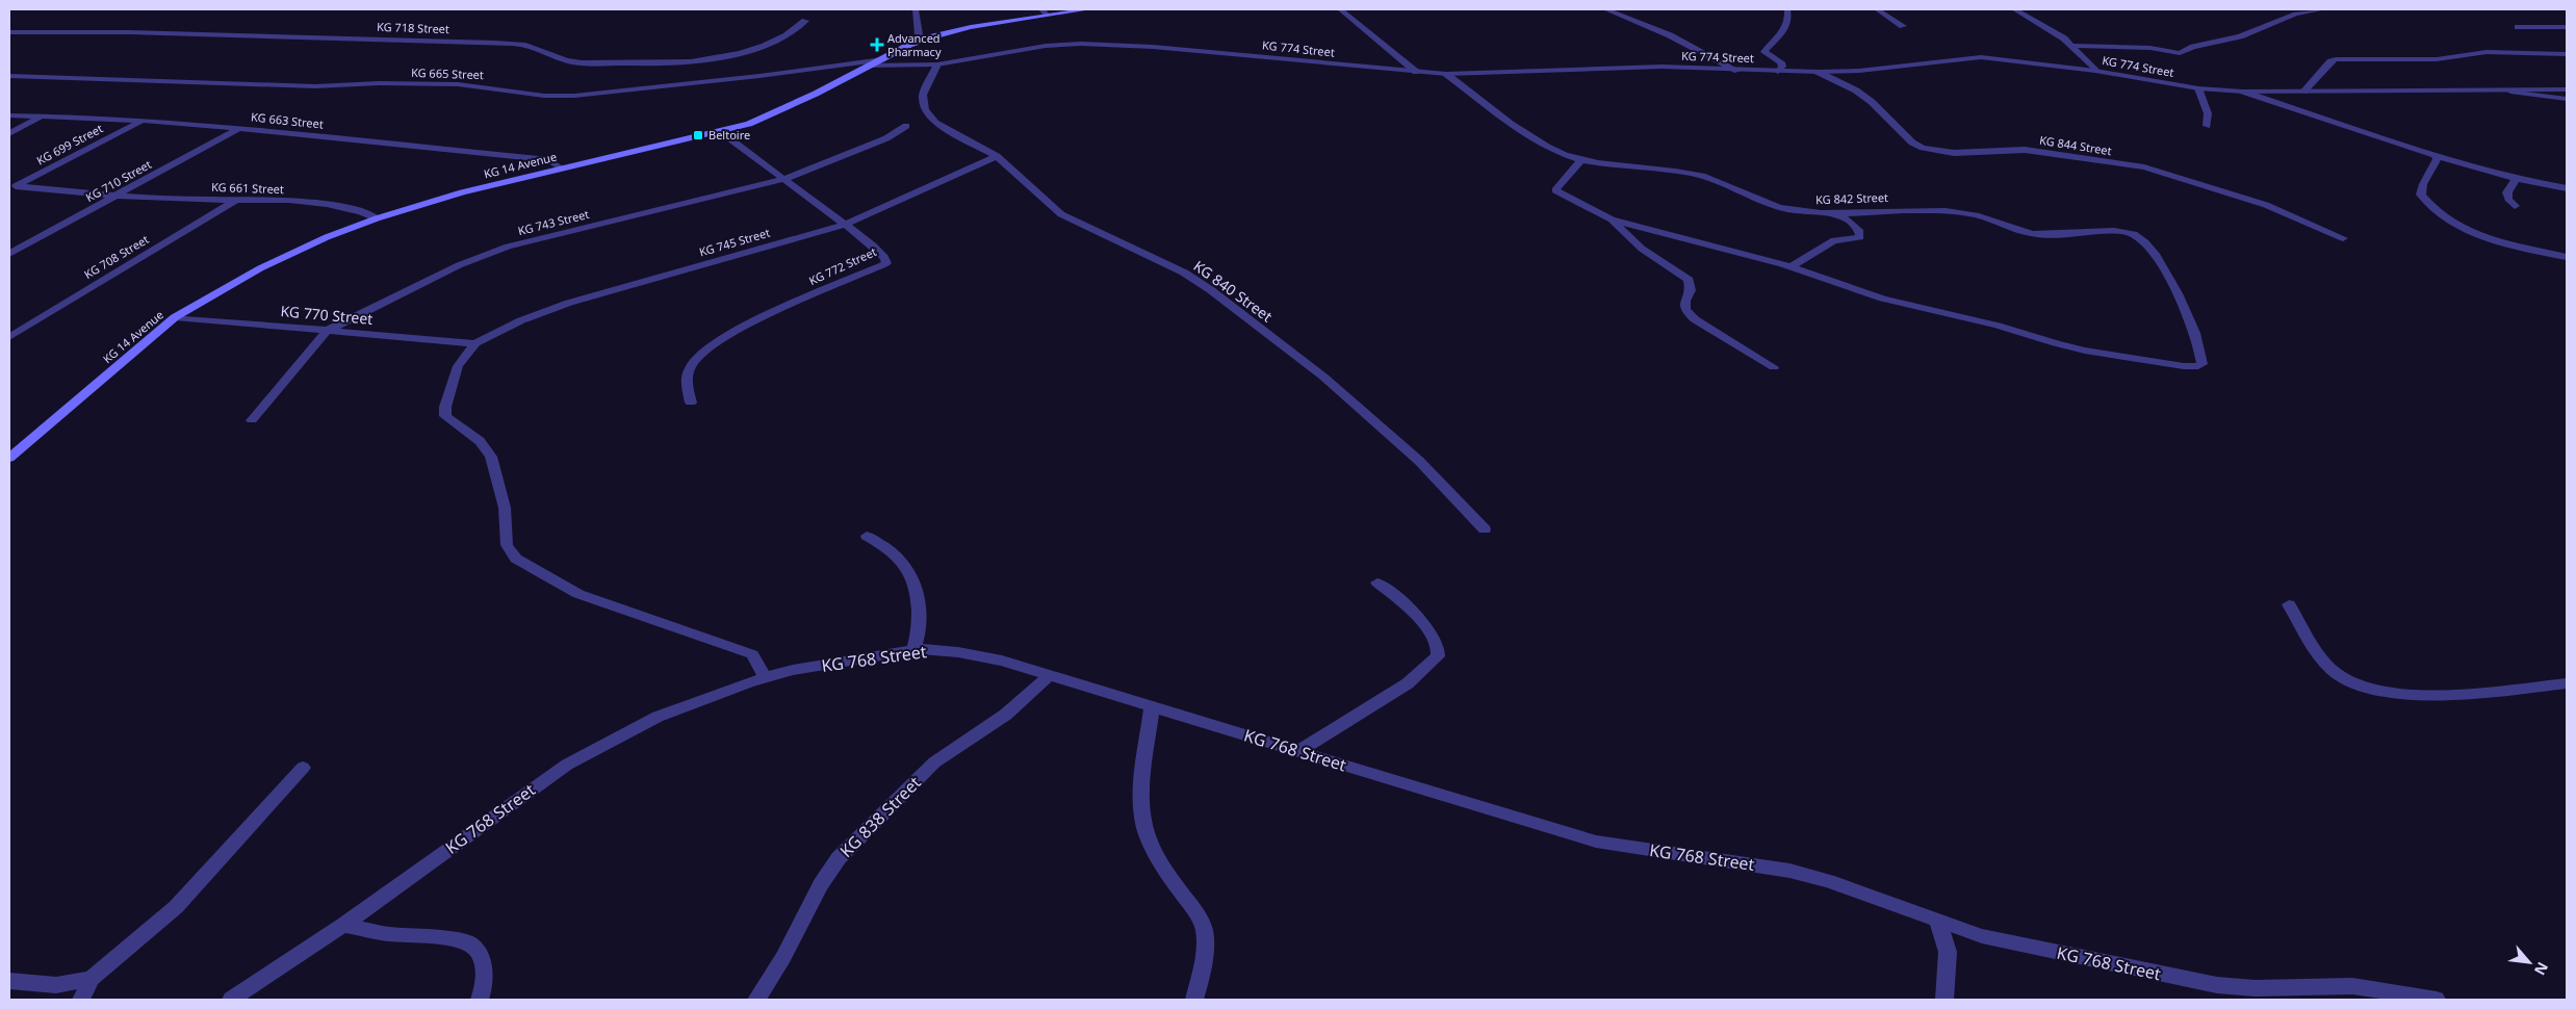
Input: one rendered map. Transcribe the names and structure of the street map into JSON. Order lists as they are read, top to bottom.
{
  "streets": {
    "main road": ["KG 14 Avenue"],
    "street": [
      "KG 718 Street",
      "KG 774 Street",
      "KG 665 Street",
      "KG 663 Street",
      "KG 699 Street",
      "KG 844 Street",
      "KG 710 Street",
      "KG 661 Street",
      "KG 842 Street",
      "KG 743 Street",
      "KG 745 Street",
      "KG 708 Street",
      "KG 772 Street",
      "KG 840 Street",
      "KG 770 Street",
      "KG 768 Street",
      "KG 838 Street"
    ]
  },
  "crossings": [
    ["KG 774 Street", "KG 844 Street"],
    ["KG 774 Street", "KG 14 Avenue"],
    ["KG 774 Street", "KG 842 Street"],
    ["KG 774 Street", "KG 840 Street"],
    ["KG 665 Street", "KG 14 Avenue"],
    ["KG 663 Street", "KG 699 Street"],
    ["KG 663 Street", "KG 14 Avenue"],
    ["KG 663 Street", "KG 710 Street"],
    ["KG 699 Street", "KG 661 Street"],
    ["KG 14 Avenue", "KG 661 Street"],
    ["KG 14 Avenue", "KG 772 Street"],
    ["KG 14 Avenue", "KG 770 Street"],
    ["KG 710 Street", "KG 661 Street"],
    ["KG 661 Street", "KG 708 Street"],
    ["KG 743 Street", "KG 772 Street"],
    ["KG 743 Street", "KG 770 Street"],
    ["KG 745 Street", "KG 772 Street"],
    ["KG 745 Street", "KG 840 Street"],
    ["KG 745 Street", "KG 770 Street"],
    ["KG 768 Street", "KG 838 Street"]
  ],
  "places": {
    "health": ["Advanced Pharmacy"],
    "transit": ["Beltoire"]
  },
  "north": "bottom right"
}
